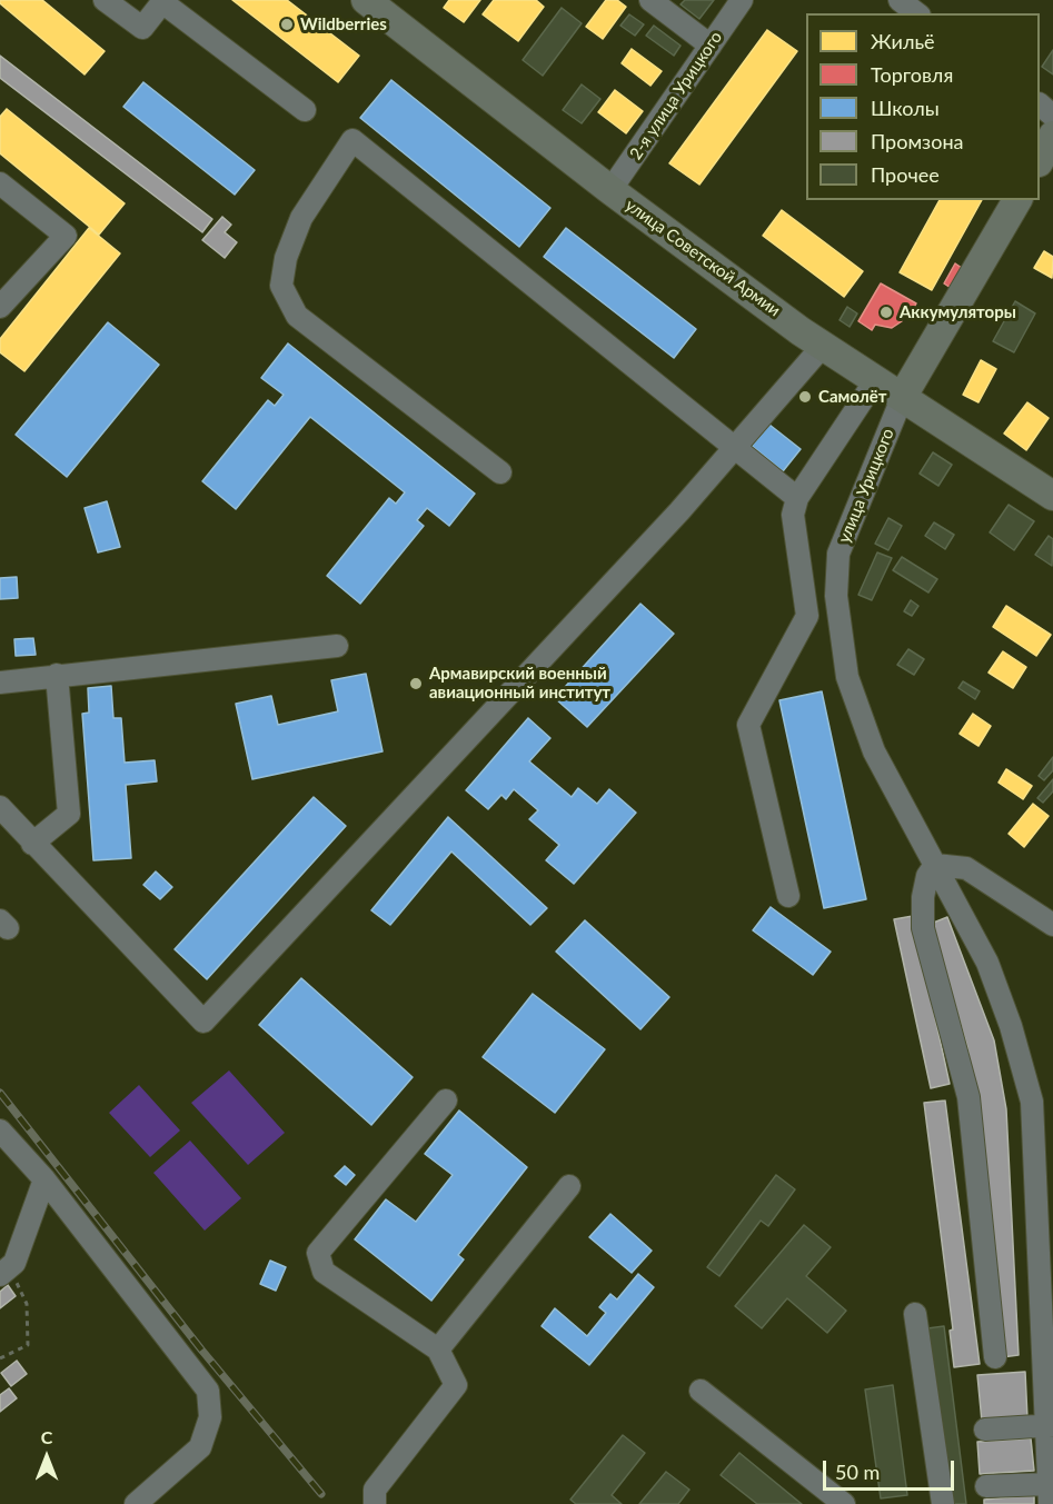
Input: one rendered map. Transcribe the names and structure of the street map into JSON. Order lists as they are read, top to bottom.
{
  "streets": {
    "main road": ["улица Советской Армии", "улица Урицкого"],
    "street": ["2-я улица Урицкого"]
  },
  "crossings": [
    ["2-я улица Урицкого", "улица Советской Армии"],
    ["улица Советской Армии", "улица Урицкого"]
  ],
  "places": [
    "Wildberries",
    "Аккумуляторы",
    "Самолёт",
    "Армавирский военный авиационный институт"
  ],
  "legend": [
    "Жильё",
    "Торговля",
    "Школы",
    "Промзона",
    "Прочее"
  ],
  "scale_bar": "50 m",
  "north": "top"
}
